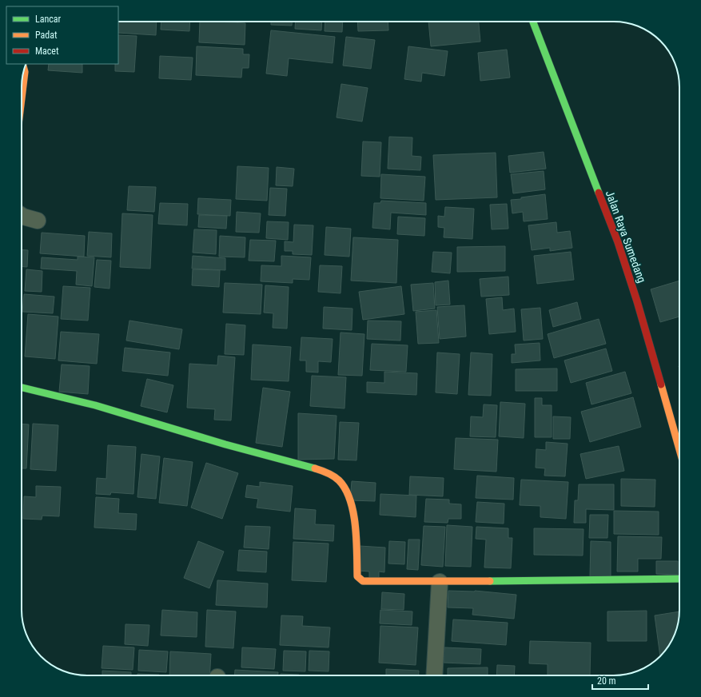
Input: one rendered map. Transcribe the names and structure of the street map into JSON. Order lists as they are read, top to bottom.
{
  "streets": {
    "main road": ["Jalan Raya Sumedang"]
  },
  "legend": ["Lancar", "Padat", "Macet"],
  "scale_bar": "20 m"
}
